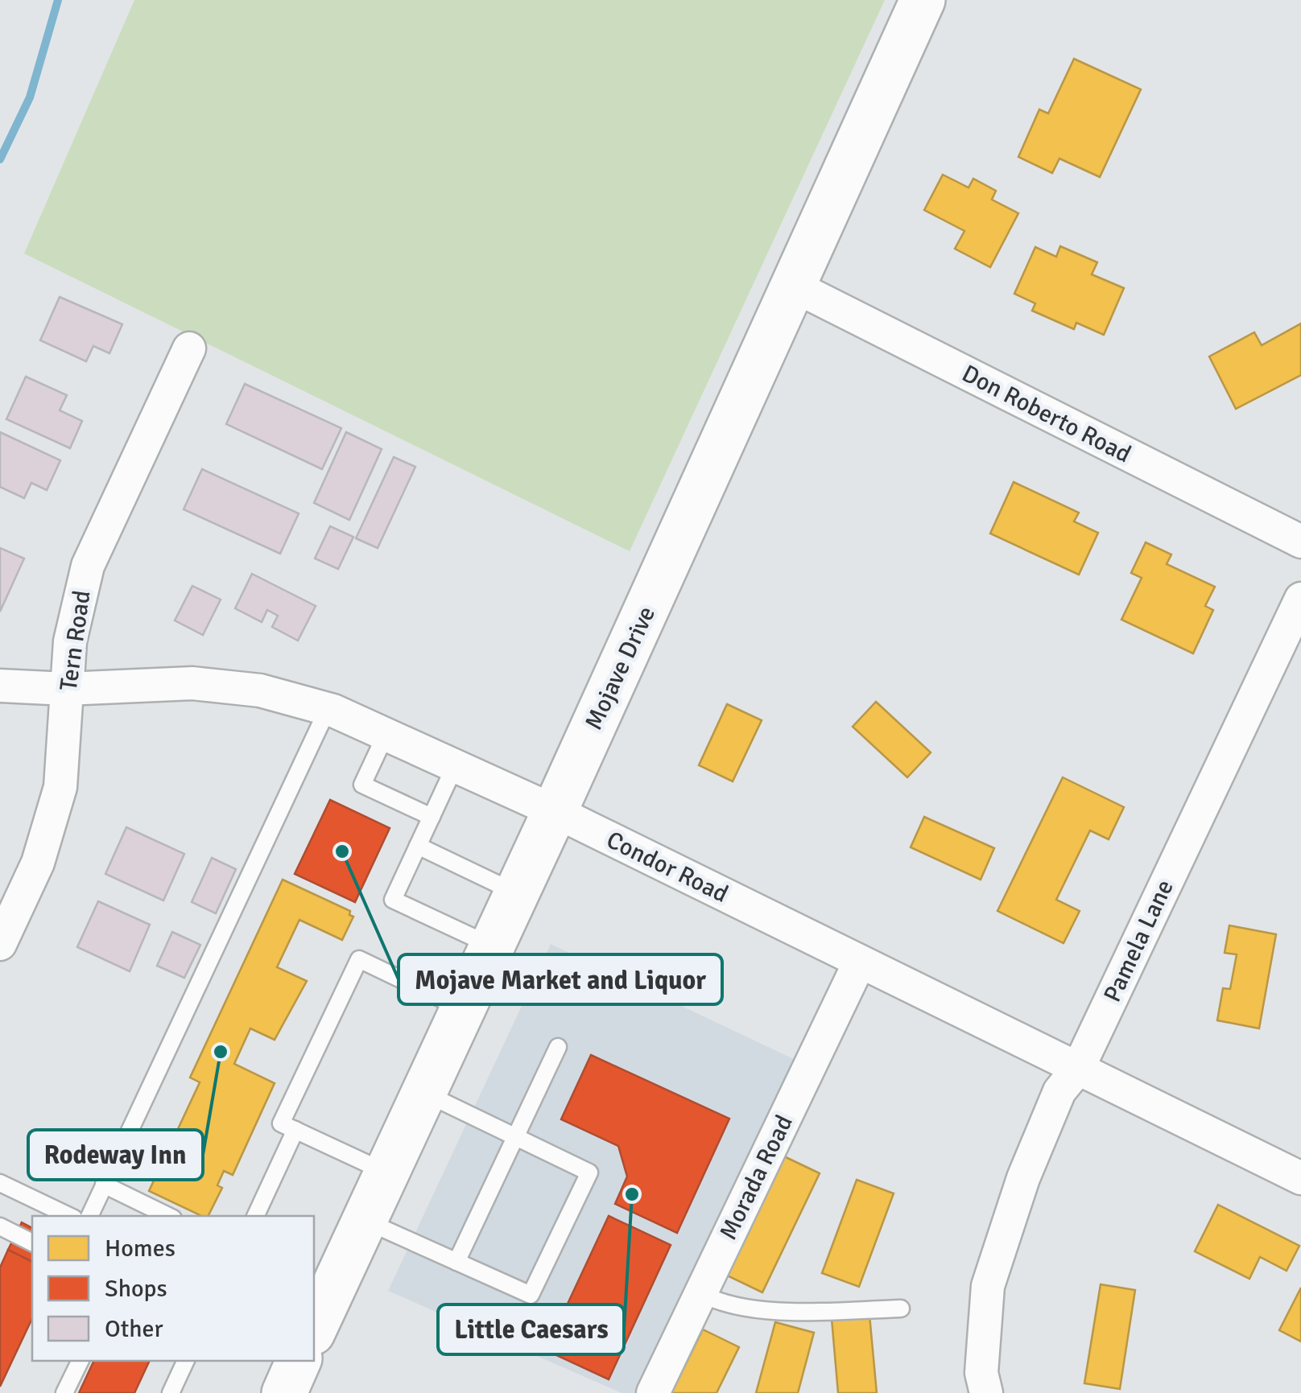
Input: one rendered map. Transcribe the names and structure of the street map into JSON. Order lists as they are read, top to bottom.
{
  "streets": {
    "main road": ["Mojave Drive"],
    "street": [
      "Don Roberto Road",
      "Tern Road",
      "Condor Road",
      "Pamela Lane",
      "Morada Road"
    ]
  },
  "crossings": [
    ["Don Roberto Road", "Mojave Drive"],
    ["Tern Road", "Condor Road"],
    ["Mojave Drive", "Condor Road"],
    ["Condor Road", "Pamela Lane"],
    ["Condor Road", "Morada Road"]
  ],
  "places": ["Mojave Market and Liquor", "Rodeway Inn", "Little Caesars"],
  "legend": ["Homes", "Shops", "Other"]
}
